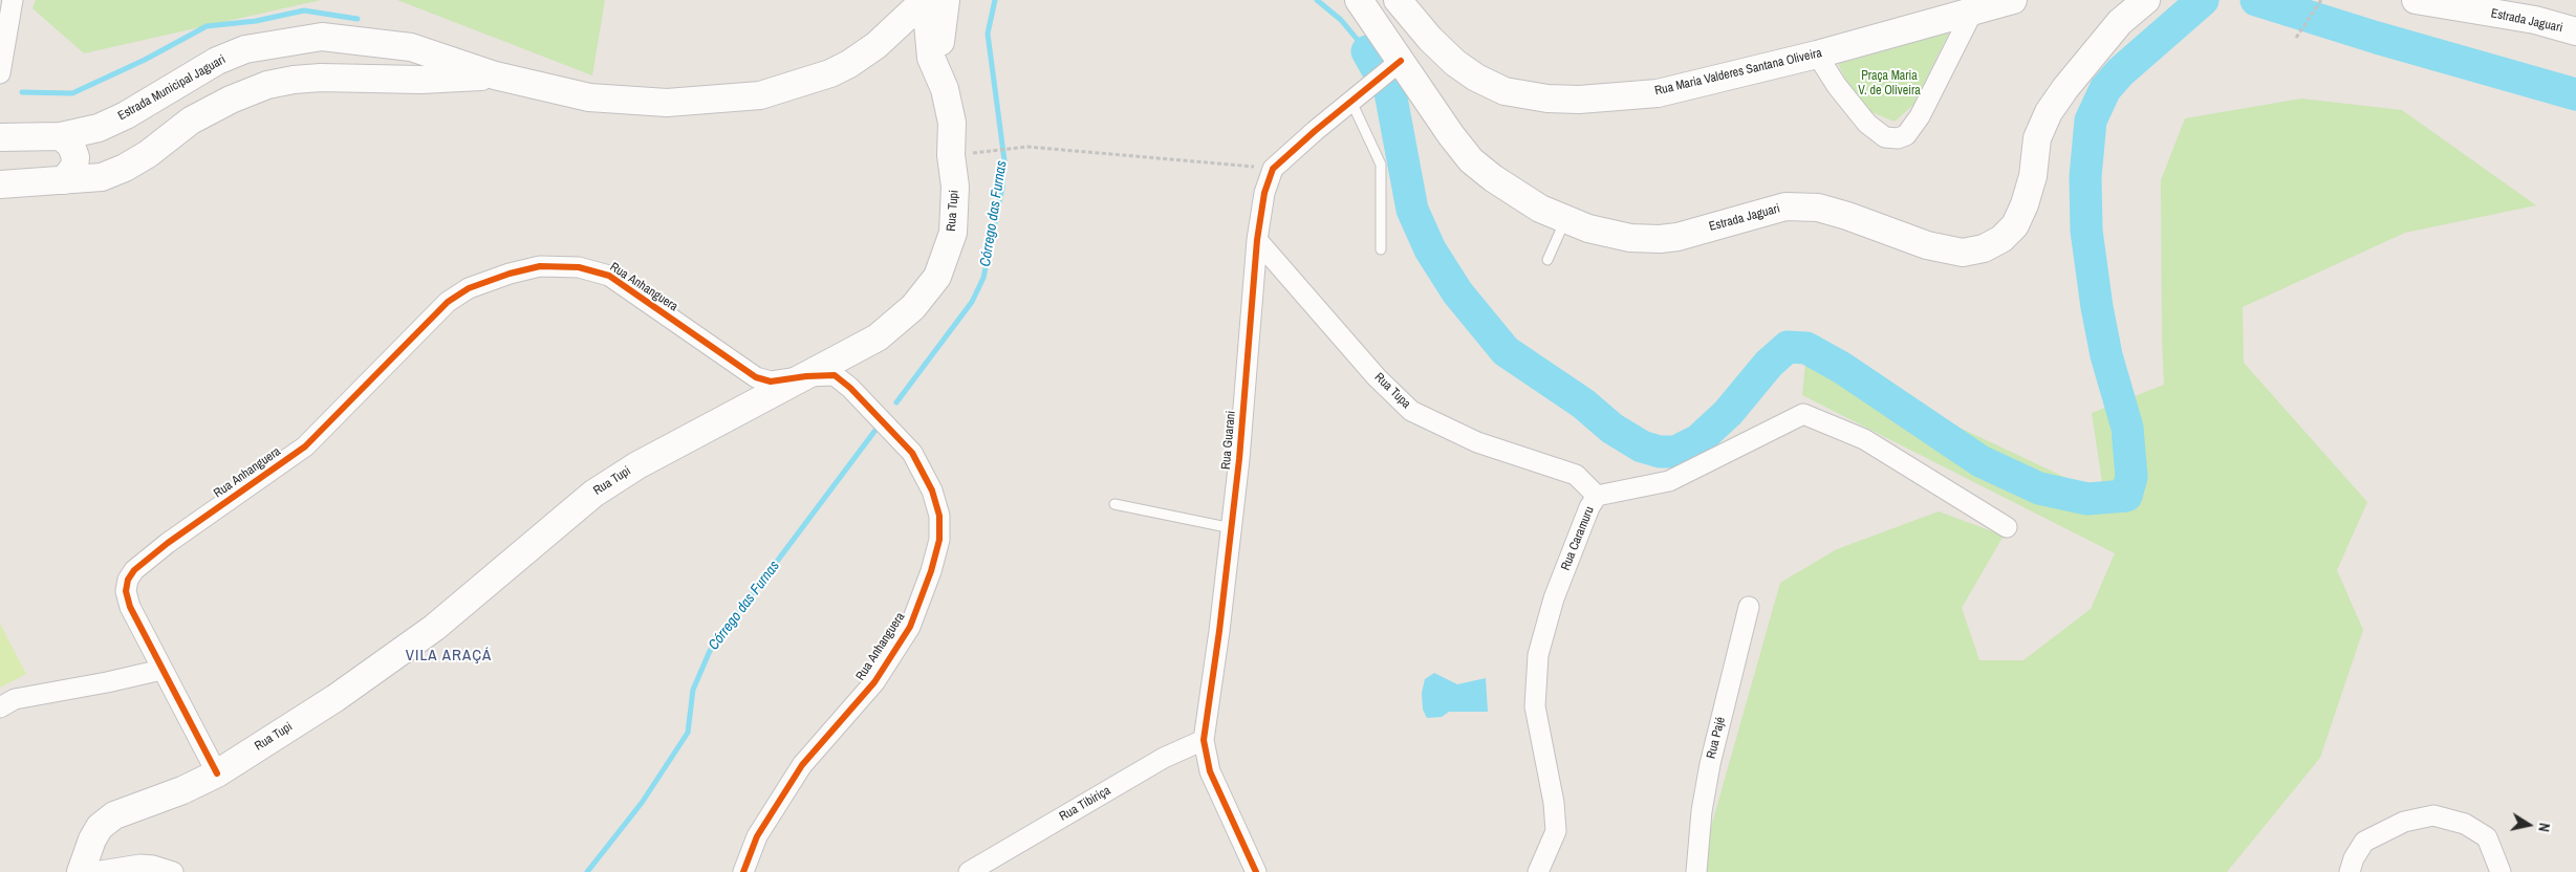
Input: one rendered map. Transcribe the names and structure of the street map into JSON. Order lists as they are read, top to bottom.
{
  "streets": {
    "main road": [
      "Estrada Jaguari",
      "Rua Maria Valderes Santana Oliveira",
      "Estrada Municipal Jaguari",
      "Rua Tupi"
    ],
    "street": [
      "Rua Anhanguera",
      "Rua Tupa",
      "Rua Guarani",
      "Rua Caramuru",
      "Rua Pajé",
      "Rua Tibiriça"
    ]
  },
  "crossings": [
    ["Rua Tupi", "Rua Anhanguera"],
    ["Rua Tupa", "Rua Guarani"],
    ["Rua Tupa", "Rua Caramuru"],
    ["Rua Guarani", "Rua Tibiriça"]
  ],
  "districts": ["VILA ARAÇÁ"],
  "water": ["Córrego das Furnas"],
  "parks": ["Praça Maria V. de Oliveira"],
  "north": "right"
}
